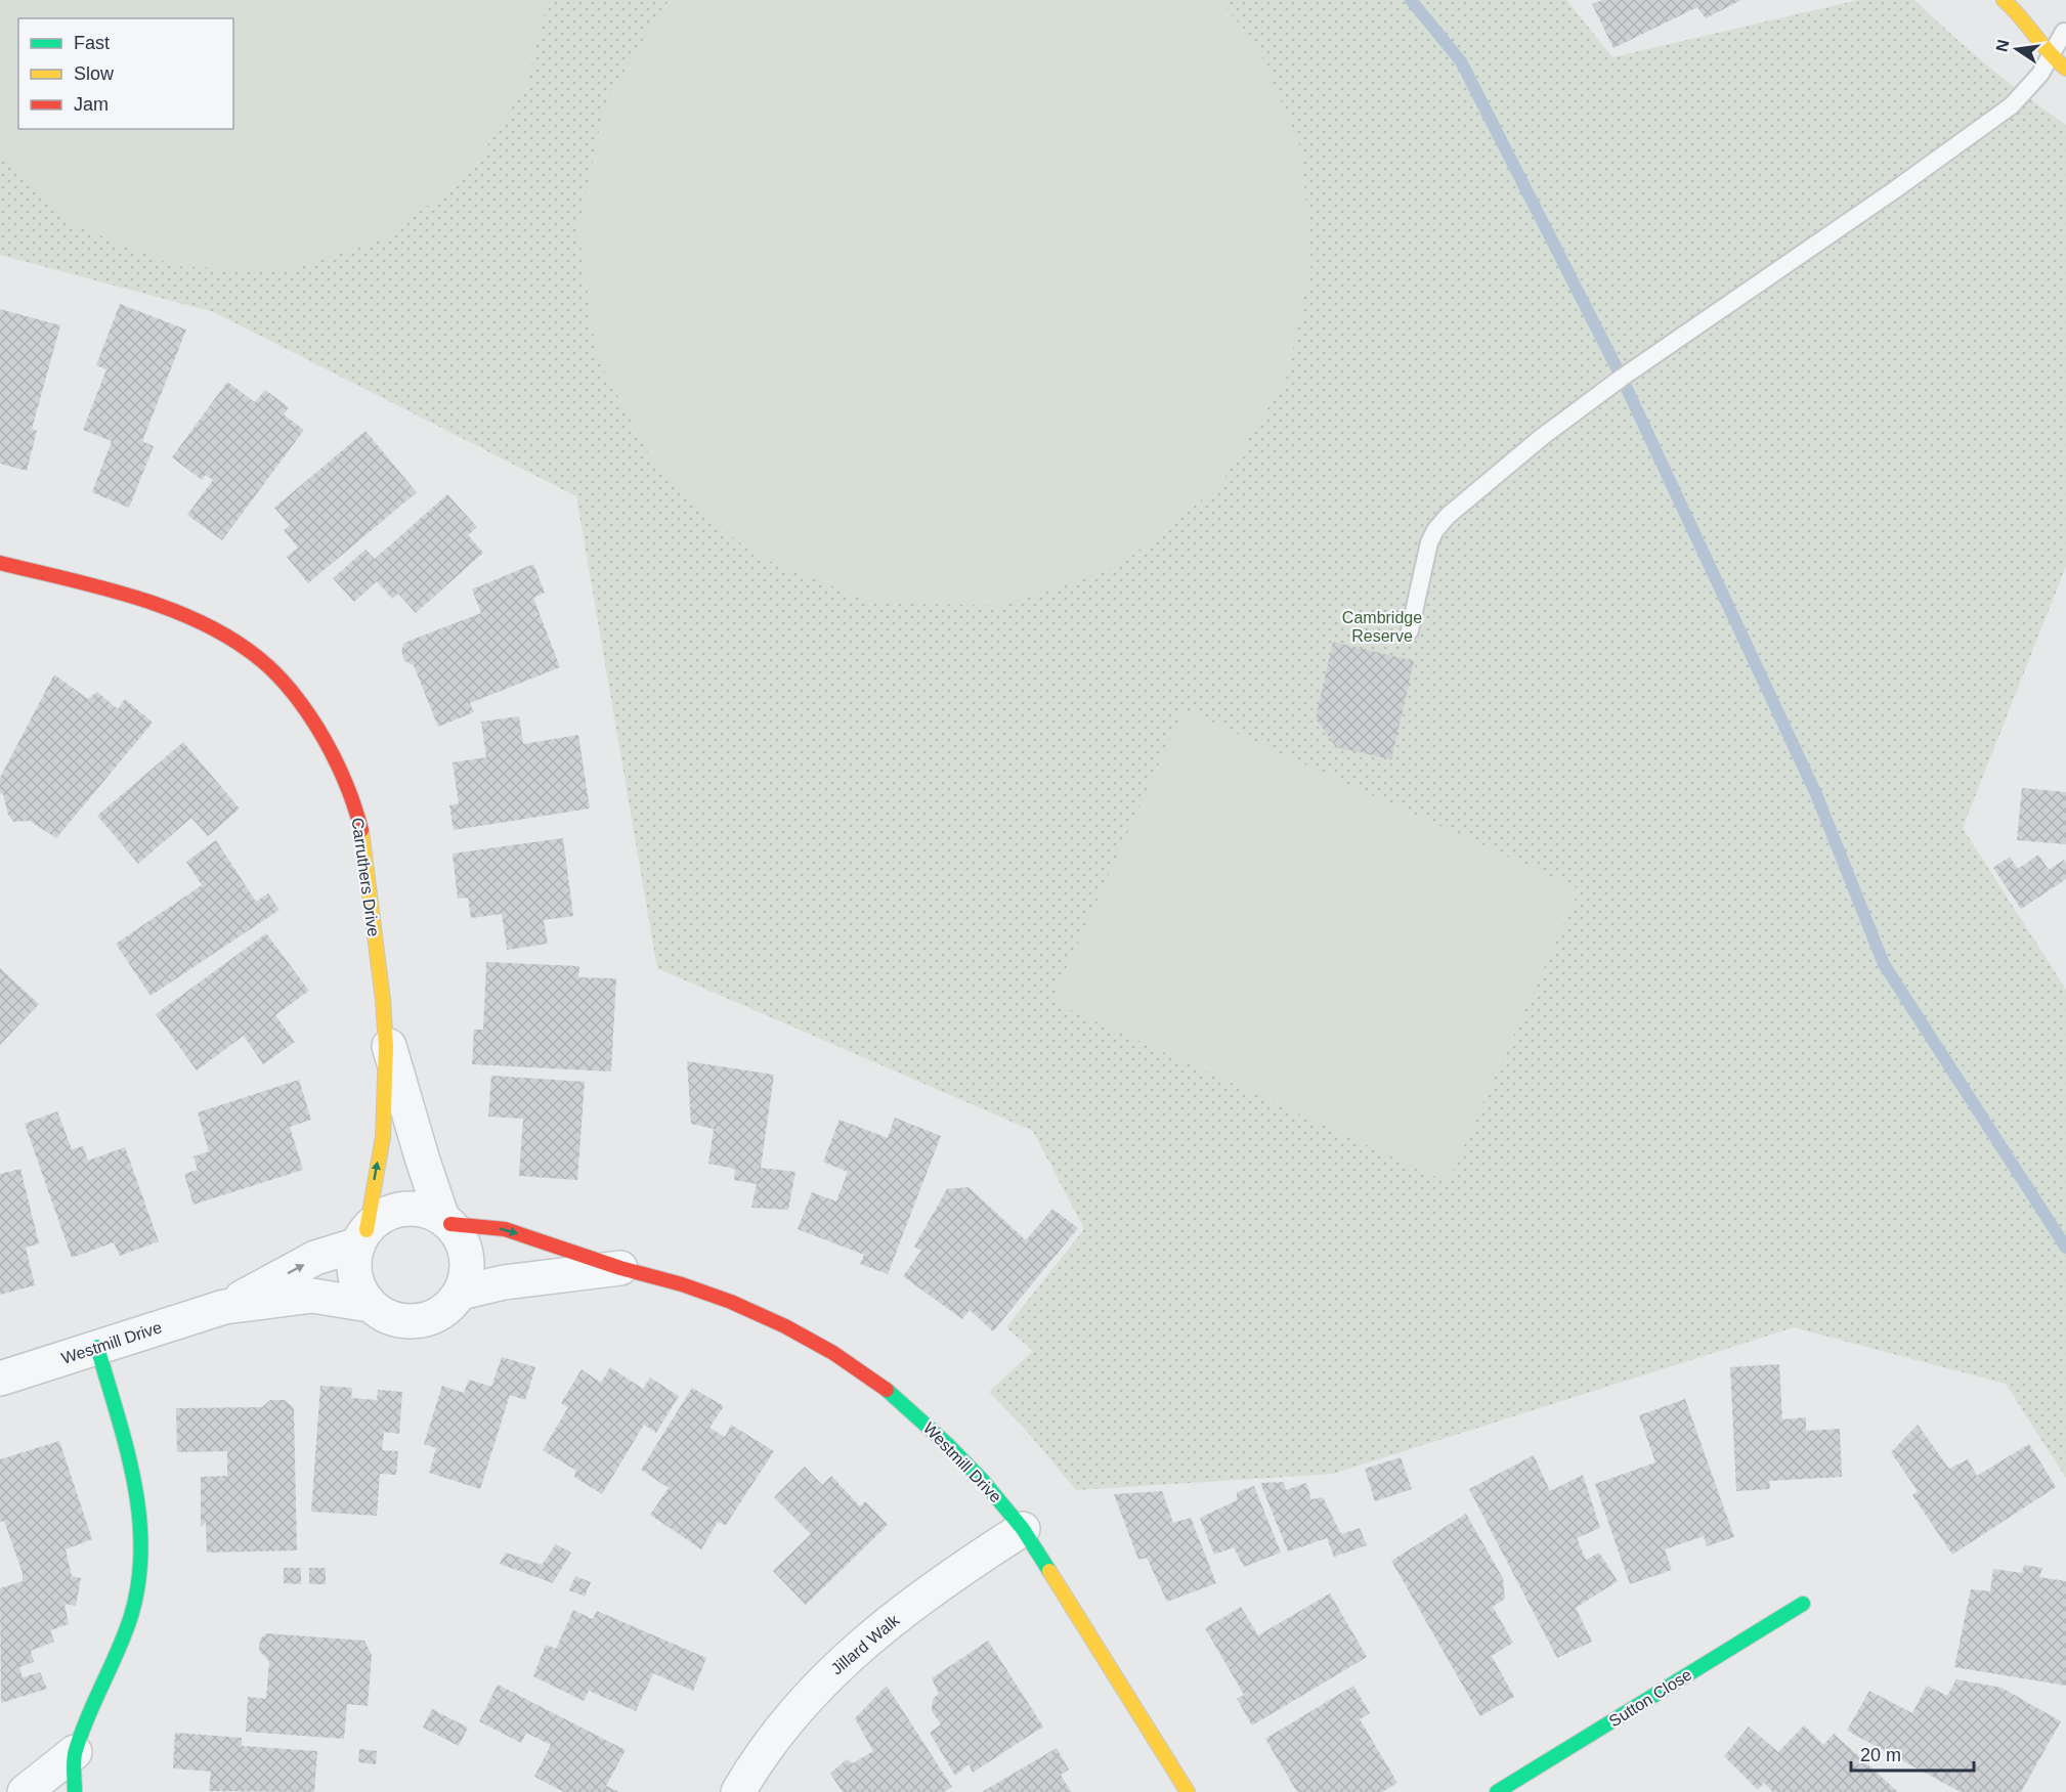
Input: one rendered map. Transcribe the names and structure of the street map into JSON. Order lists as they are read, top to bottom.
{
  "streets": {
    "street": [
      "Carruthers Drive",
      "Westmill Drive",
      "Jillard Walk",
      "Sutton Close"
    ]
  },
  "crossings": [
    ["Carruthers Drive", "Westmill Drive"],
    ["Westmill Drive", "Jillard Walk"]
  ],
  "parks": ["Cambridge Reserve"],
  "legend": ["Fast", "Slow", "Jam"],
  "scale_bar": "20 m",
  "north": "left"
}
